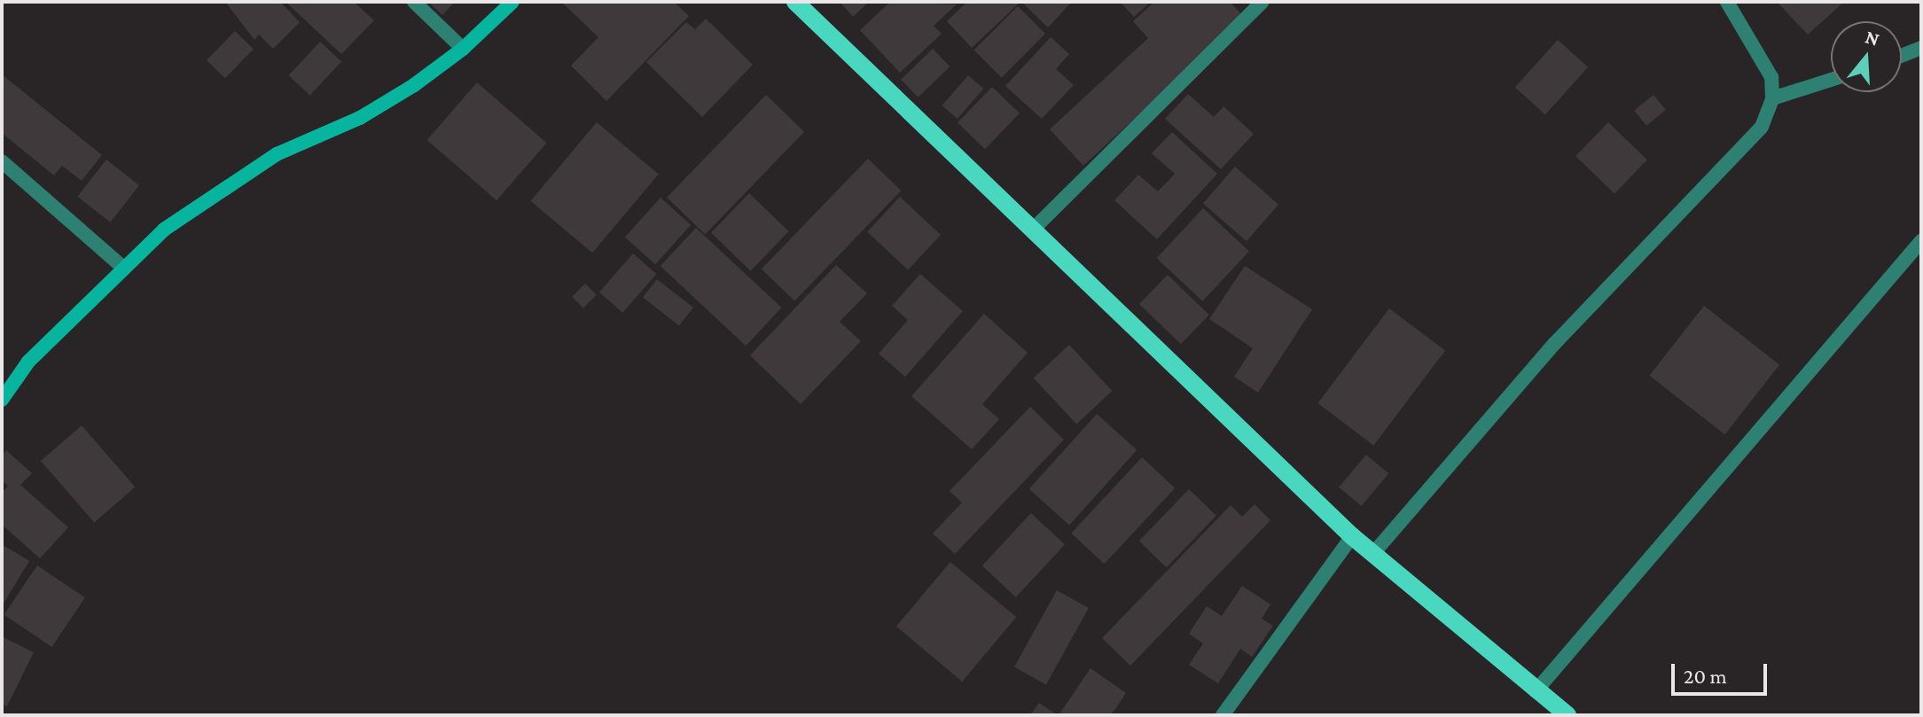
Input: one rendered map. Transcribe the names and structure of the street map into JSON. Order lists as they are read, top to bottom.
{
  "scale_bar": "20 m",
  "north": "top"
}
